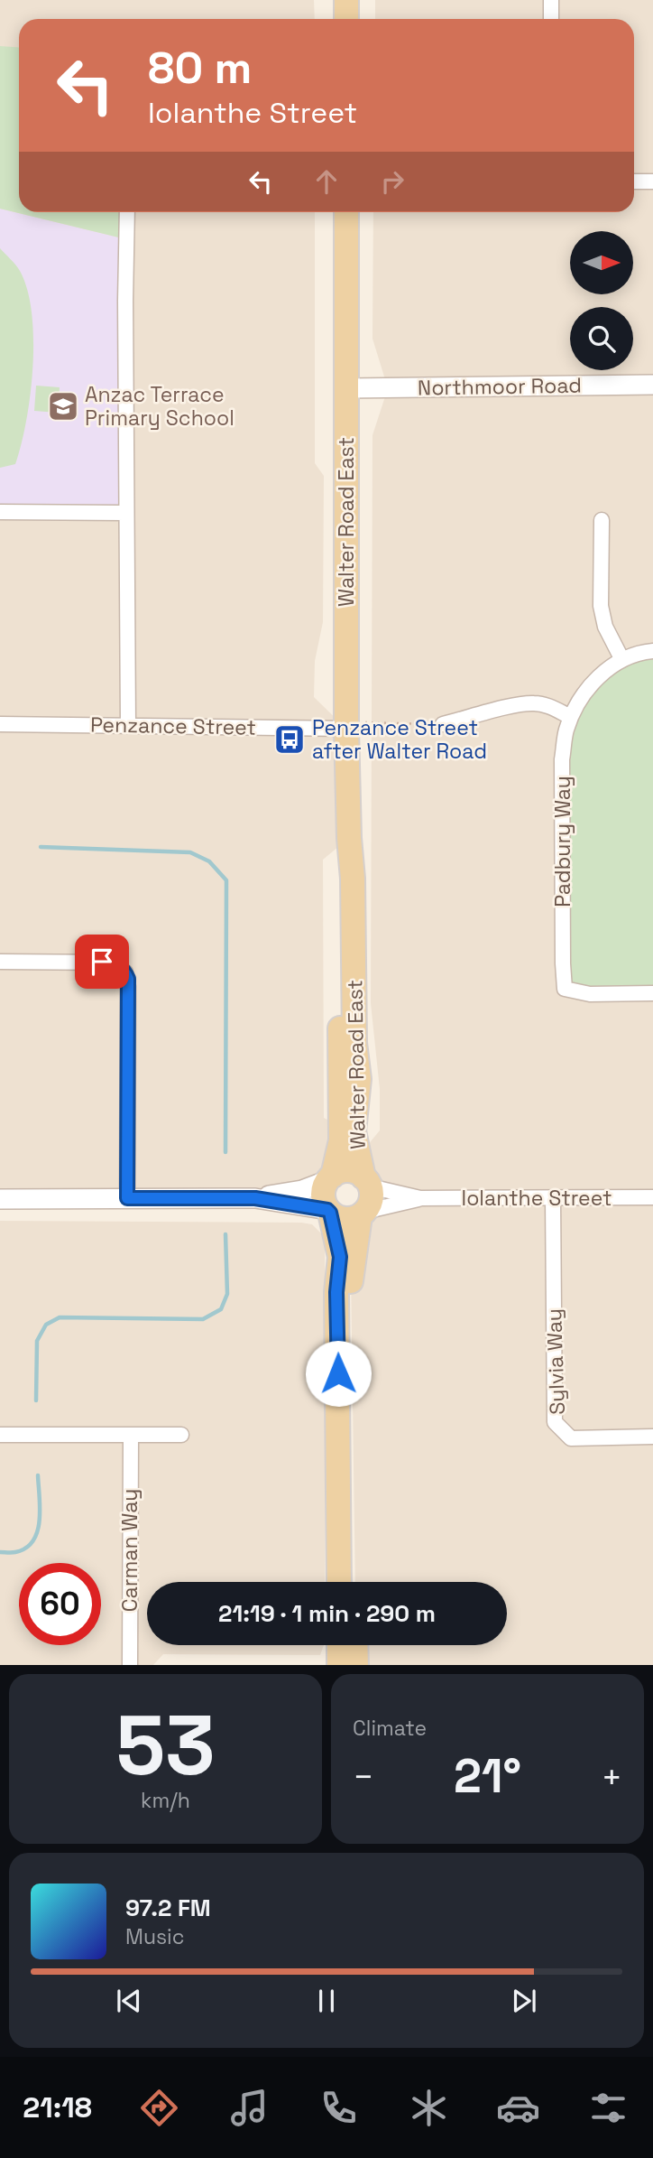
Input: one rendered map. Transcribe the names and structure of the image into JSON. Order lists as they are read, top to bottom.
{
  "streets": {
    "main road": ["Walter Road East"],
    "street": [
      "Northmoor Road",
      "Penzance Street",
      "Padbury Way",
      "Iolanthe Street",
      "Sylvia Way",
      "Carman Way"
    ]
  },
  "crossings": [
    ["Northmoor Road", "Walter Road East"],
    ["Walter Road East", "Penzance Street"],
    ["Walter Road East", "Iolanthe Street"],
    ["Iolanthe Street", "Sylvia Way"]
  ],
  "places": {
    "school or university": ["Anzac Terrace Primary School"],
    "bus stop": ["Penzance Street after Walter Road"]
  },
  "north": "right",
  "page": {
    "turn": ["80 m", "Iolanthe Street"],
    "limit": "60",
    "trip": "21:19 · 1 min · 290 m",
    "tile": [
      ["53", "km/h"],
      "Climate"
    ],
    "heat": ["−", "21°", "+"],
    "song": ["97.2 FM", "Music"],
    "tabs": "21:18"
  }
}
